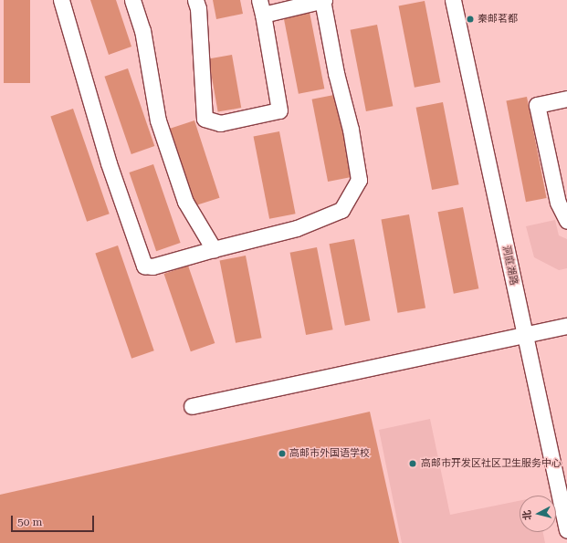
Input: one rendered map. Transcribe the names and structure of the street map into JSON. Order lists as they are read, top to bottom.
{
  "streets": {
    "street": ["洞庭湖路"]
  },
  "places": ["秦邮茗都", "高邮市外国语学校", "高邮市开发区社区卫生服务中心"],
  "scale_bar": "50 m",
  "north": "left"
}
